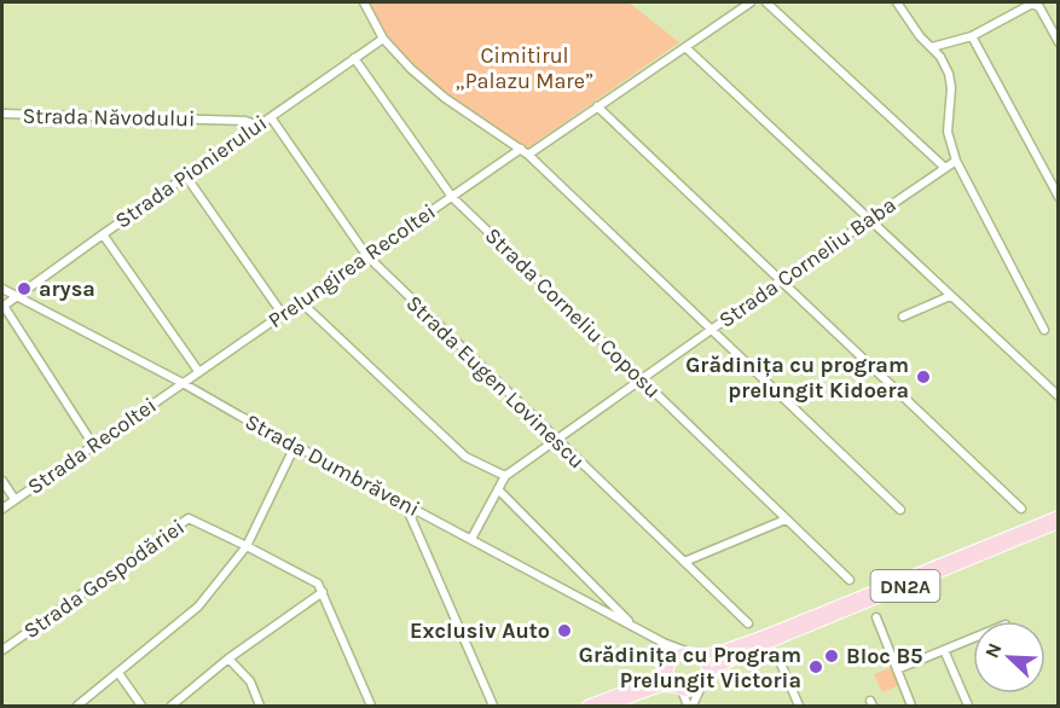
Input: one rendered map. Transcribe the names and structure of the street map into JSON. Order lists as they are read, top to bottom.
{
  "streets": {
    "main road": ["DN2A"],
    "street": [
      "Strada Năvodului",
      "Strada Pionierului",
      "Strada Corneliu Baba",
      "Prelungirea Recoltei",
      "Strada Corneliu Coposu",
      "Strada Eugen Lovinescu",
      "Strada Recoltei",
      "Strada Dumbrăveni",
      "Strada Gospodăriei"
    ]
  },
  "crossings": [
    ["Strada Năvodului", "Strada Pionierului"],
    ["Strada Pionierului", "Strada Corneliu Coposu"],
    ["Strada Pionierului", "Strada Eugen Lovinescu"],
    ["Strada Pionierului", "Strada Dumbrăveni"],
    ["Strada Corneliu Baba", "Strada Corneliu Coposu"],
    ["Strada Corneliu Baba", "Strada Eugen Lovinescu"],
    ["Prelungirea Recoltei", "Strada Corneliu Coposu"],
    ["Prelungirea Recoltei", "Strada Eugen Lovinescu"],
    ["Prelungirea Recoltei", "Strada Recoltei"],
    ["Prelungirea Recoltei", "Strada Dumbrăveni"],
    ["Strada Recoltei", "Strada Dumbrăveni"],
    ["Strada Dumbrăveni", "DN2A"]
  ],
  "parks": ["Cimitirul „Palazu Mare”"],
  "places": [
    "arysa",
    "Grădinița cu program prelungit Kidoera",
    "Exclusiv Auto",
    "Bloc B5",
    "Grădinița cu Program Prelungit Victoria"
  ],
  "north": "top left"
}
